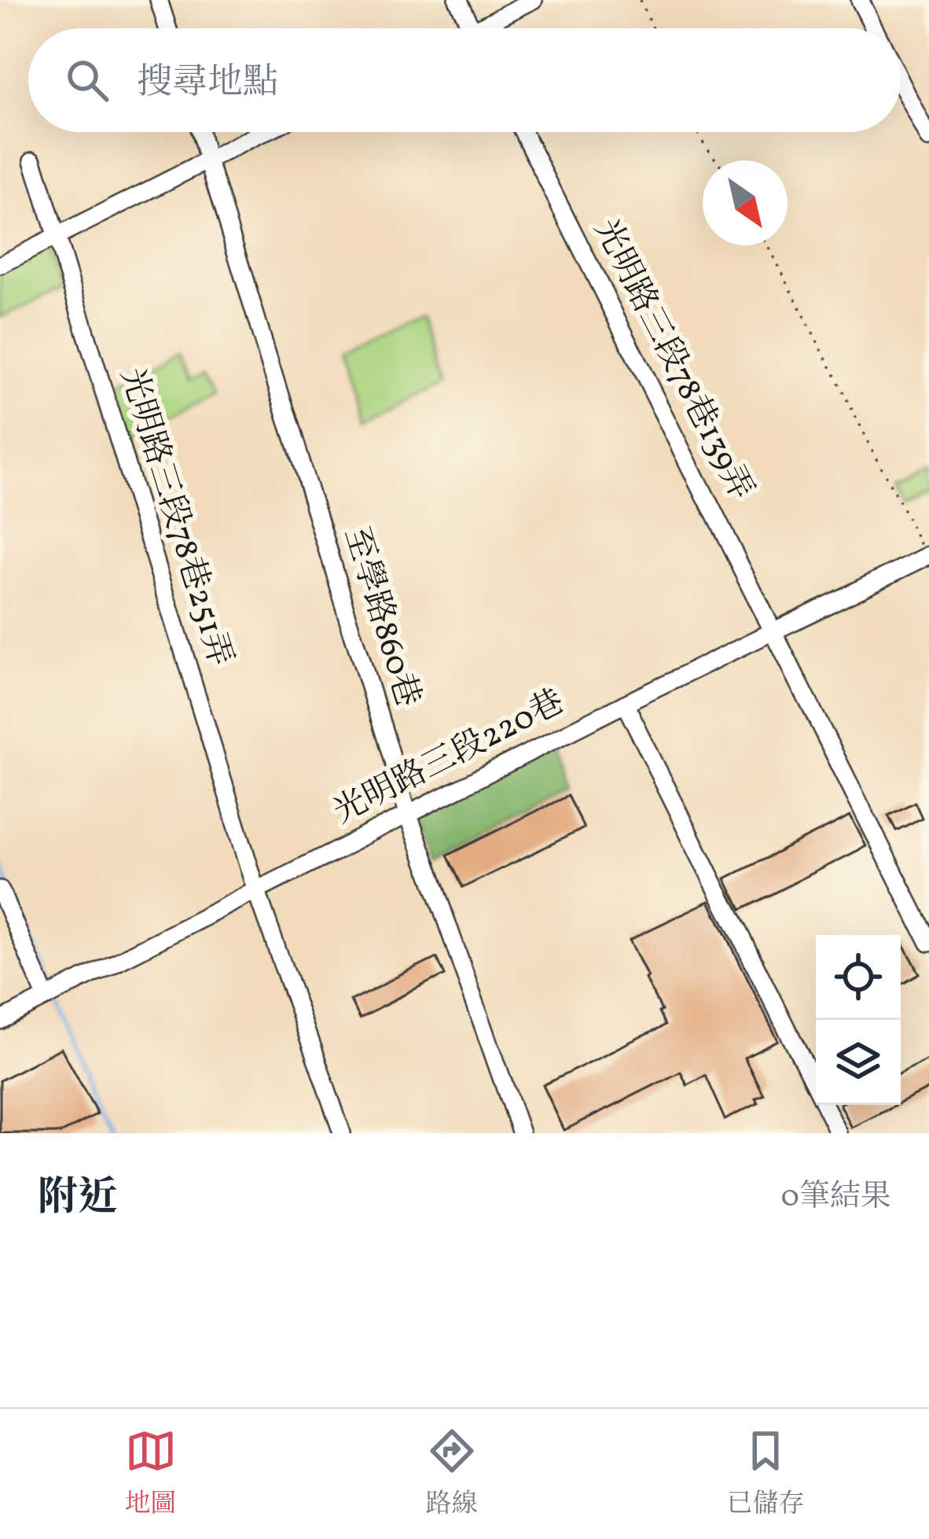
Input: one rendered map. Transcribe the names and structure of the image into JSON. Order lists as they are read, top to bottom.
{
  "streets": {
    "street": [
      "光明路三段78巷139弄",
      "光明路三段78巷251弄",
      "至學路860巷",
      "光明路三段220巷"
    ]
  },
  "crossings": [
    ["光明路三段78巷139弄", "光明路三段220巷"],
    ["光明路三段78巷251弄", "光明路三段220巷"],
    ["至學路860巷", "光明路三段220巷"]
  ],
  "north": "bottom right",
  "page": {
    "search": "搜尋地點",
    "heading": ["附近", "0筆結果"],
    "nav": ["地圖", "路線", "已儲存"]
  }
}
